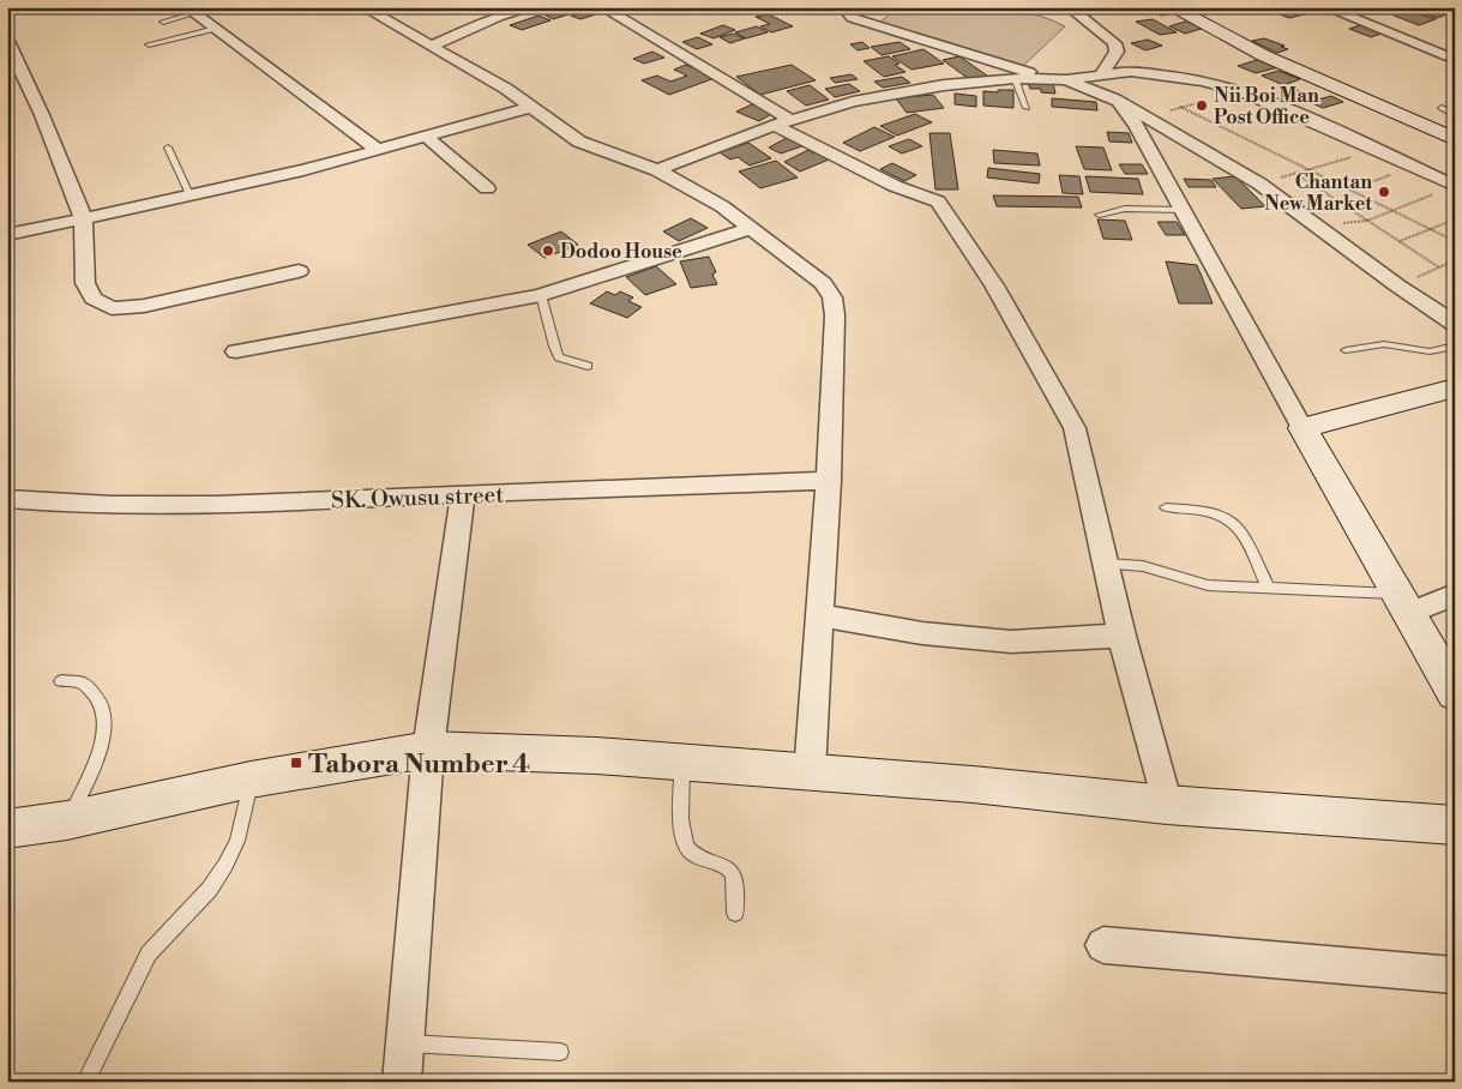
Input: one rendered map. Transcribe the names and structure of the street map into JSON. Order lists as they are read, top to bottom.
{
  "streets": {
    "street": ["SK. Owusu street"]
  },
  "places": {
    "other": ["Nii Boi Man Post Office", "Chantan New Market", "Dodoo House"],
    "transit": ["Tabora Number 4"]
  }
}
